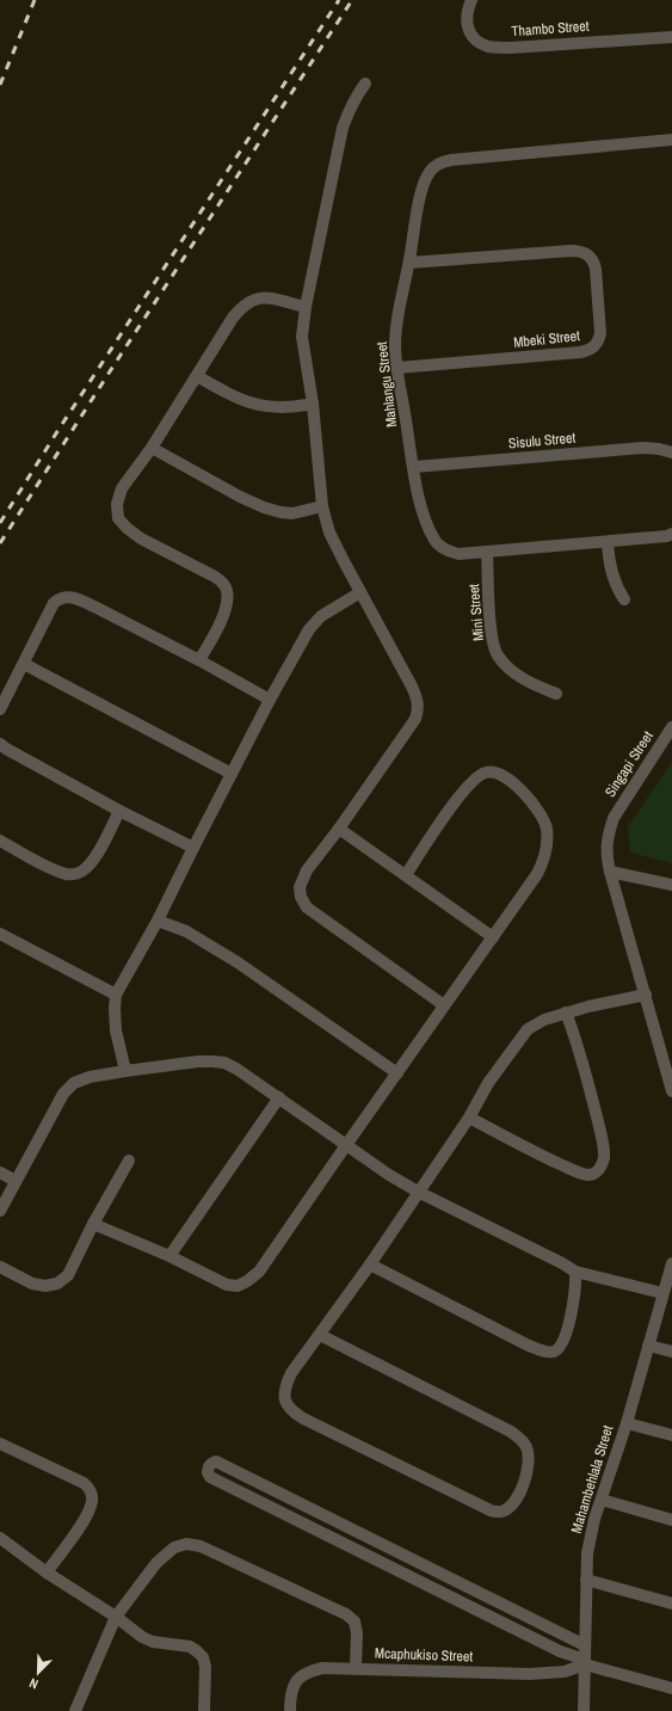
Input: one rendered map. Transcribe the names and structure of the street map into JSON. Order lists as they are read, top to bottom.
{
  "streets": {
    "street": [
      "Thambo Street",
      "Mbeki Street",
      "Mahlangu Street",
      "Sisulu Street",
      "Mini Street",
      "Singapi Street",
      "Mahambehlala Street",
      "Mcaphukiso Street"
    ]
  },
  "crossings": [
    ["Mbeki Street", "Mahlangu Street"],
    ["Mahlangu Street", "Sisulu Street"],
    ["Mahlangu Street", "Mini Street"],
    ["Mahambehlala Street", "Mcaphukiso Street"]
  ],
  "north": "bottom left"
}
